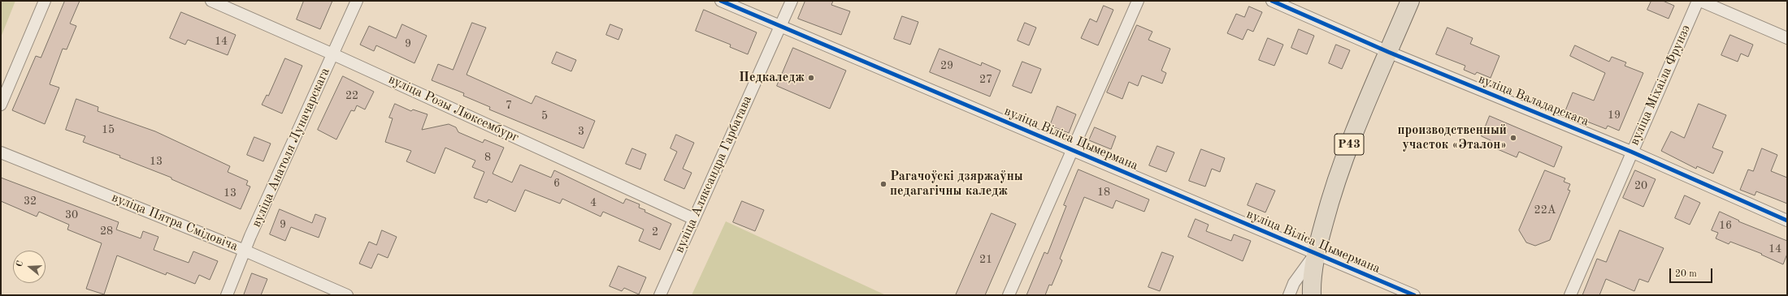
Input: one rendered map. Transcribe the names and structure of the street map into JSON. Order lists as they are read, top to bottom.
{
  "streets": {
    "main road": ["Р43"],
    "street": [
      "вуліца Міхаіла Фрунзэ",
      "вуліца Валадарскага",
      "вуліца Розы Люксембург",
      "вуліца Віліса Цымермана",
      "вуліца Анатоля Луначарскага",
      "вуліца Аляксандра Гарбатава",
      "вуліца Пятра Смідовіча"
    ]
  },
  "crossings": [
    ["вуліца Міхаіла Фрунзэ", "вуліца Валадарскага"],
    ["вуліца Валадарскага", "Р43"],
    ["вуліца Розы Люксембург", "вуліца Анатоля Луначарскага"],
    ["вуліца Розы Люксембург", "вуліца Аляксандра Гарбатава"],
    ["вуліца Віліса Цымермана", "Р43"],
    ["вуліца Віліса Цымермана", "вуліца Аляксандра Гарбатава"],
    ["вуліца Анатоля Луначарскага", "вуліца Пятра Смідовіча"]
  ],
  "places": ["Педкаледж", "производственный участок «Эталон»", "Рагачоўскі дзяржаўны педагагічны каледж"],
  "house_numbers": [
    "14",
    "9",
    "29",
    "27",
    "22",
    "7",
    "19",
    "5",
    "15",
    "3",
    "8",
    "13",
    "6",
    "20",
    "18",
    "13",
    "32",
    "4",
    "22А",
    "30",
    "9",
    "16",
    "28",
    "2",
    "14",
    "21"
  ],
  "scale_bar": "20 m",
  "north": "left"
}
